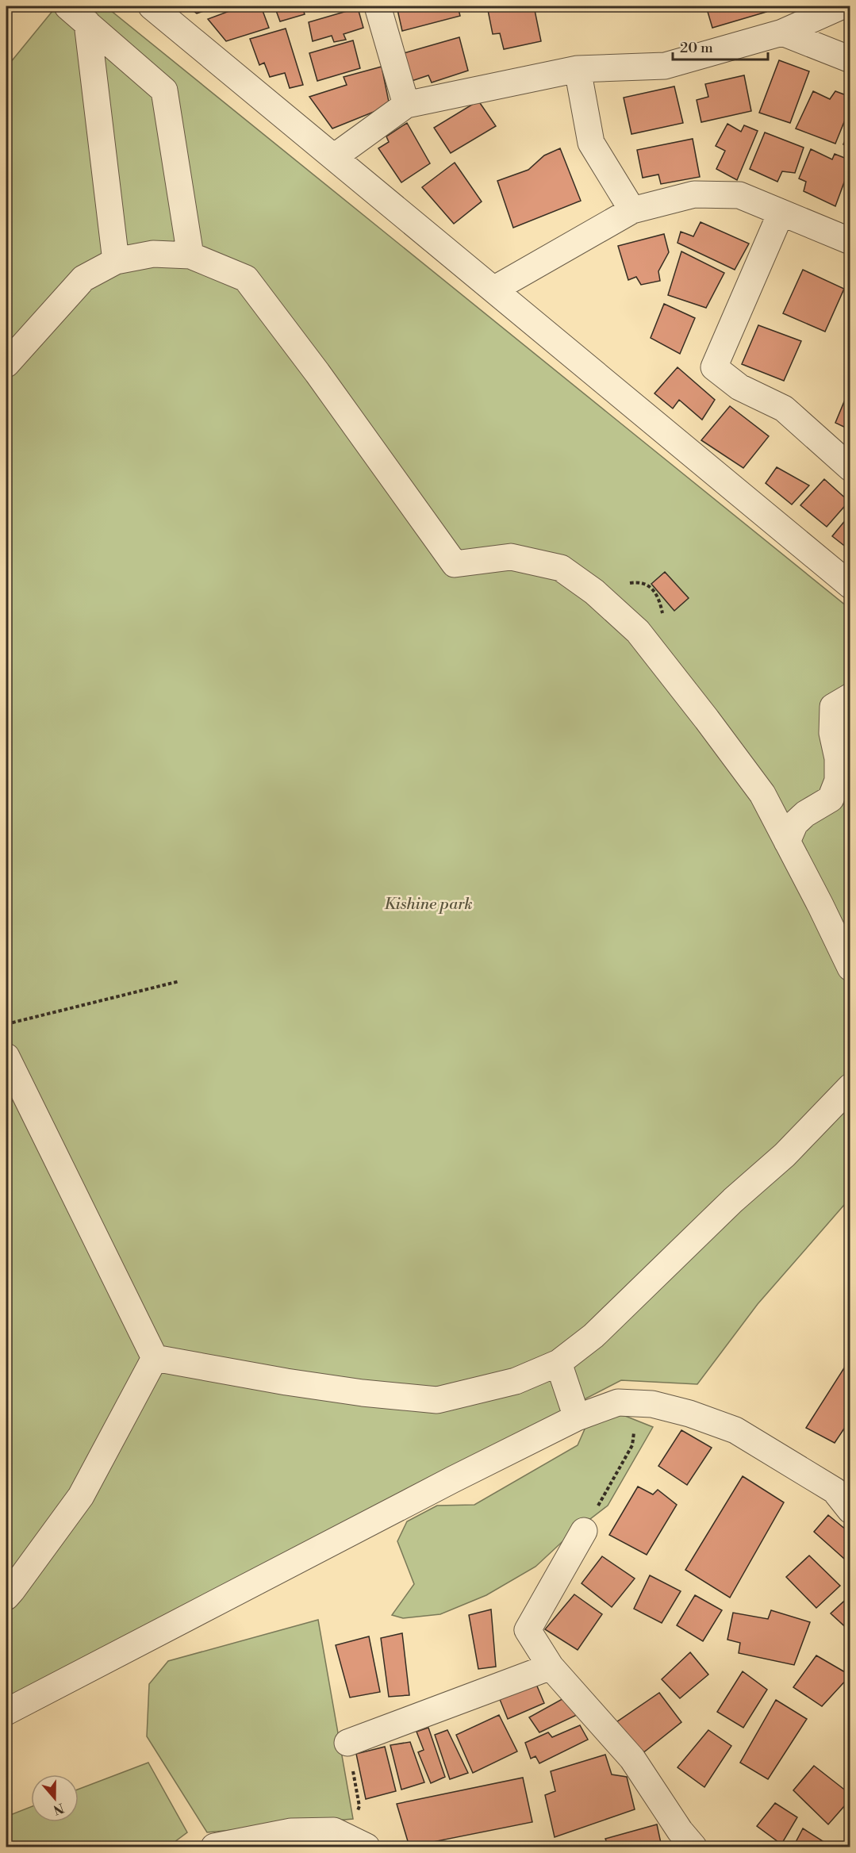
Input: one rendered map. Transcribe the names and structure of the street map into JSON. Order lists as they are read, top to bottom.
{
  "parks": ["Kishine park"],
  "scale_bar": "20 m",
  "north": "bottom"
}
